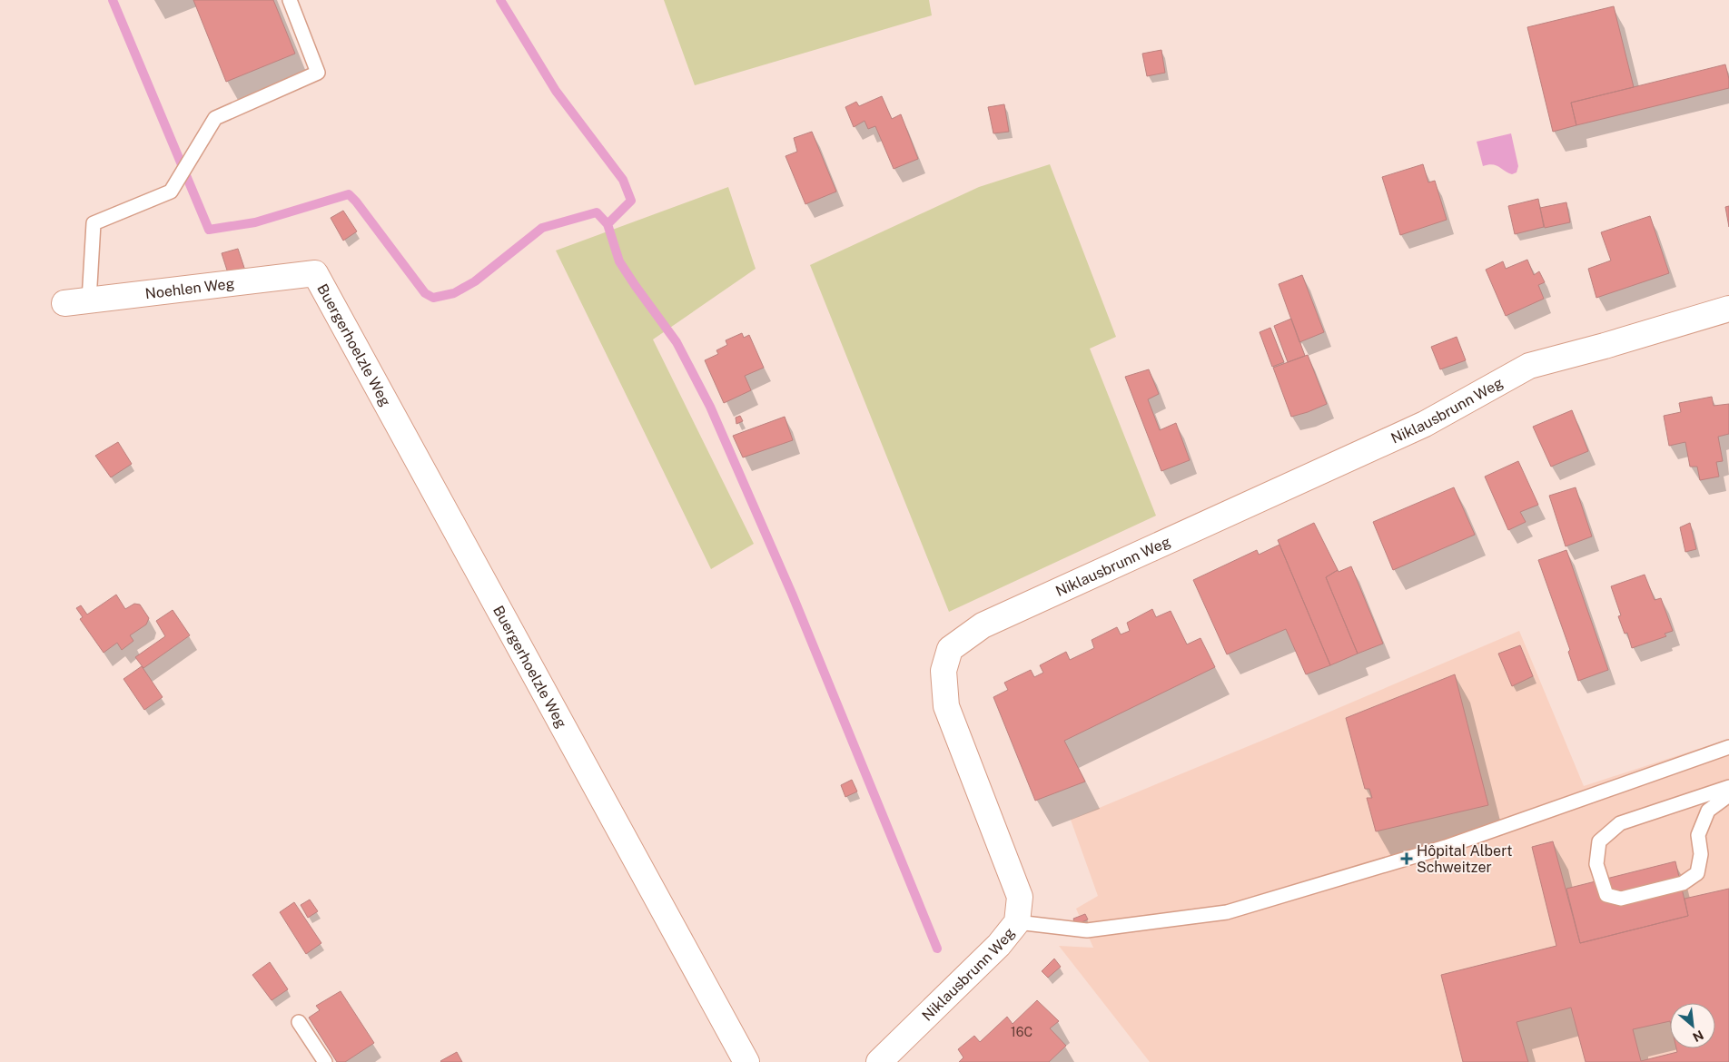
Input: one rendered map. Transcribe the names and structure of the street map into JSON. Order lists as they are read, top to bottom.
{
  "streets": {
    "street": ["Noehlen Weg", "Buergerhoelzle Weg", "Niklausbrunn Weg"]
  },
  "crossings": [
    ["Noehlen Weg", "Buergerhoelzle Weg"]
  ],
  "places": {
    "health": ["Hôpital Albert Schweitzer"]
  },
  "house_numbers": ["16C"],
  "north": "bottom right"
}
